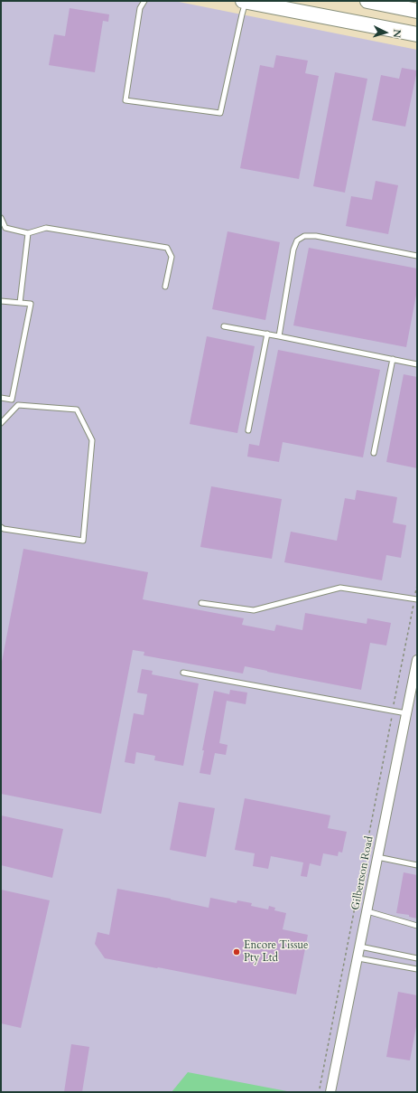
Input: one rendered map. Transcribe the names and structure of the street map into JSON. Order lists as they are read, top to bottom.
{
  "streets": {
    "street": ["Gilbertson Road"]
  },
  "places": ["Encore Tissue Pty Ltd"],
  "north": "right"
}
